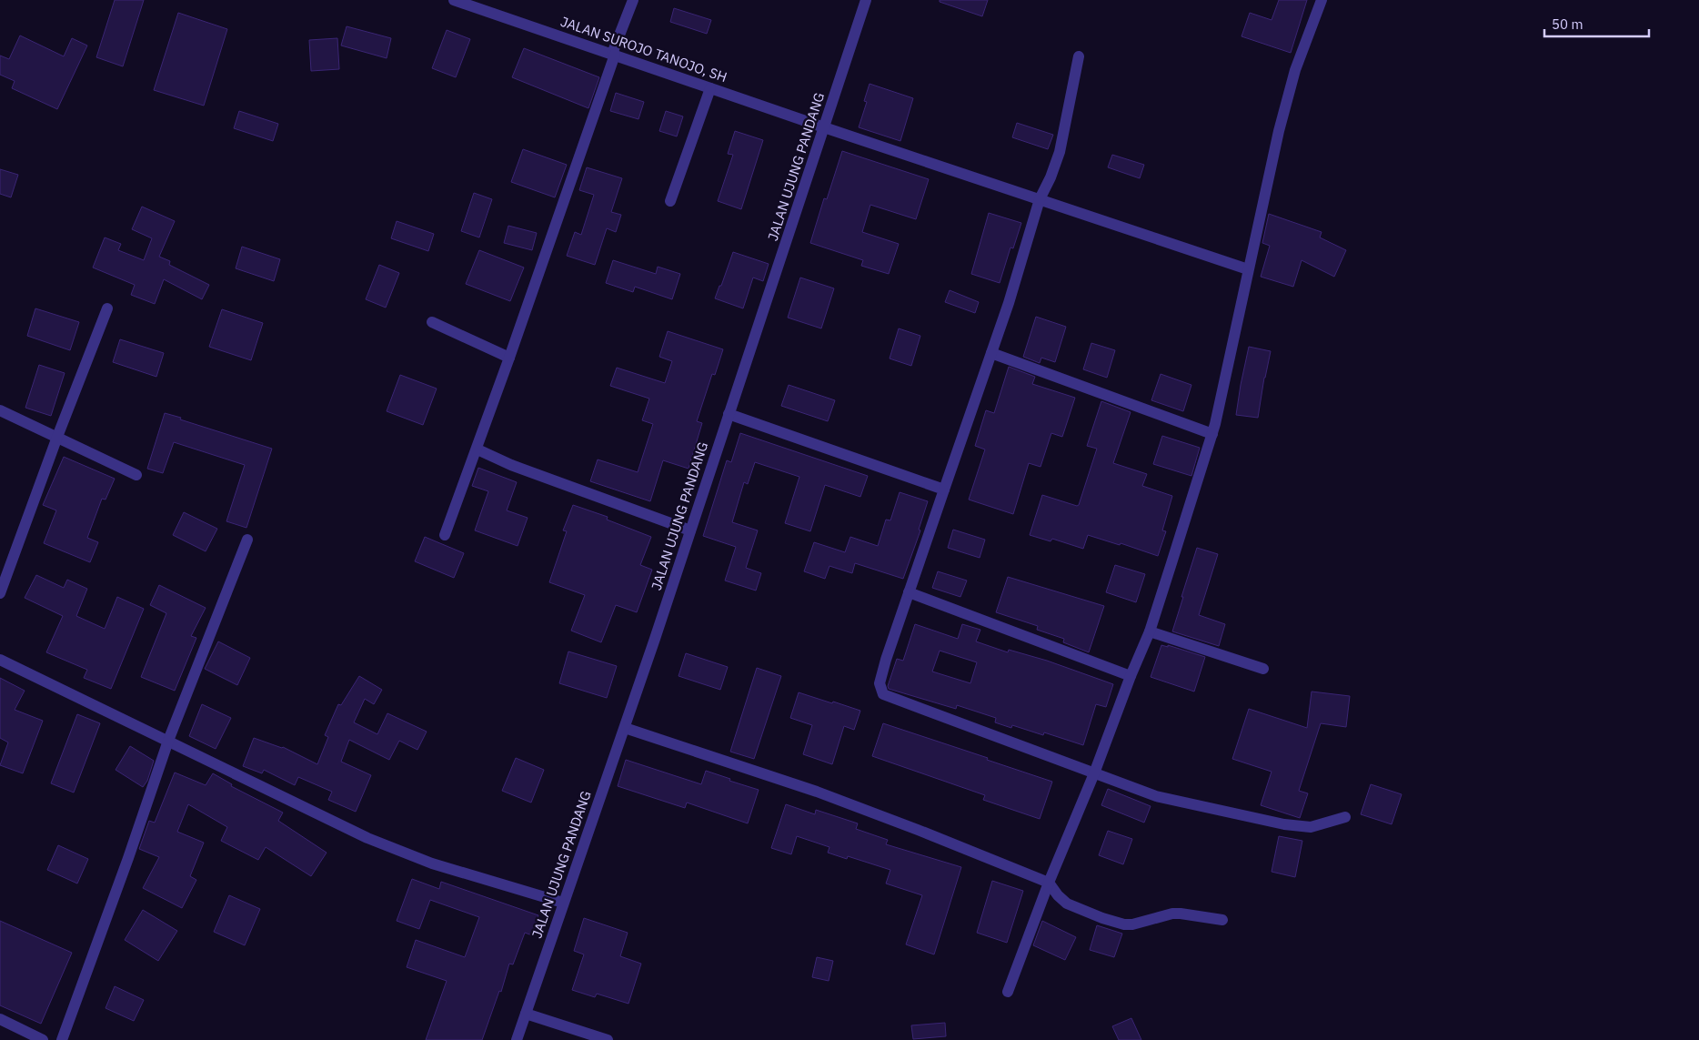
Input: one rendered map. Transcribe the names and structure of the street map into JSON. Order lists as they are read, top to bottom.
{
  "streets": {
    "street": ["JALAN SUROJO TANOJO, SH", "JALAN UJUNG PANDANG"]
  },
  "crossings": [
    ["JALAN SUROJO TANOJO, SH", "JALAN UJUNG PANDANG"]
  ],
  "scale_bar": "50 m"
}
